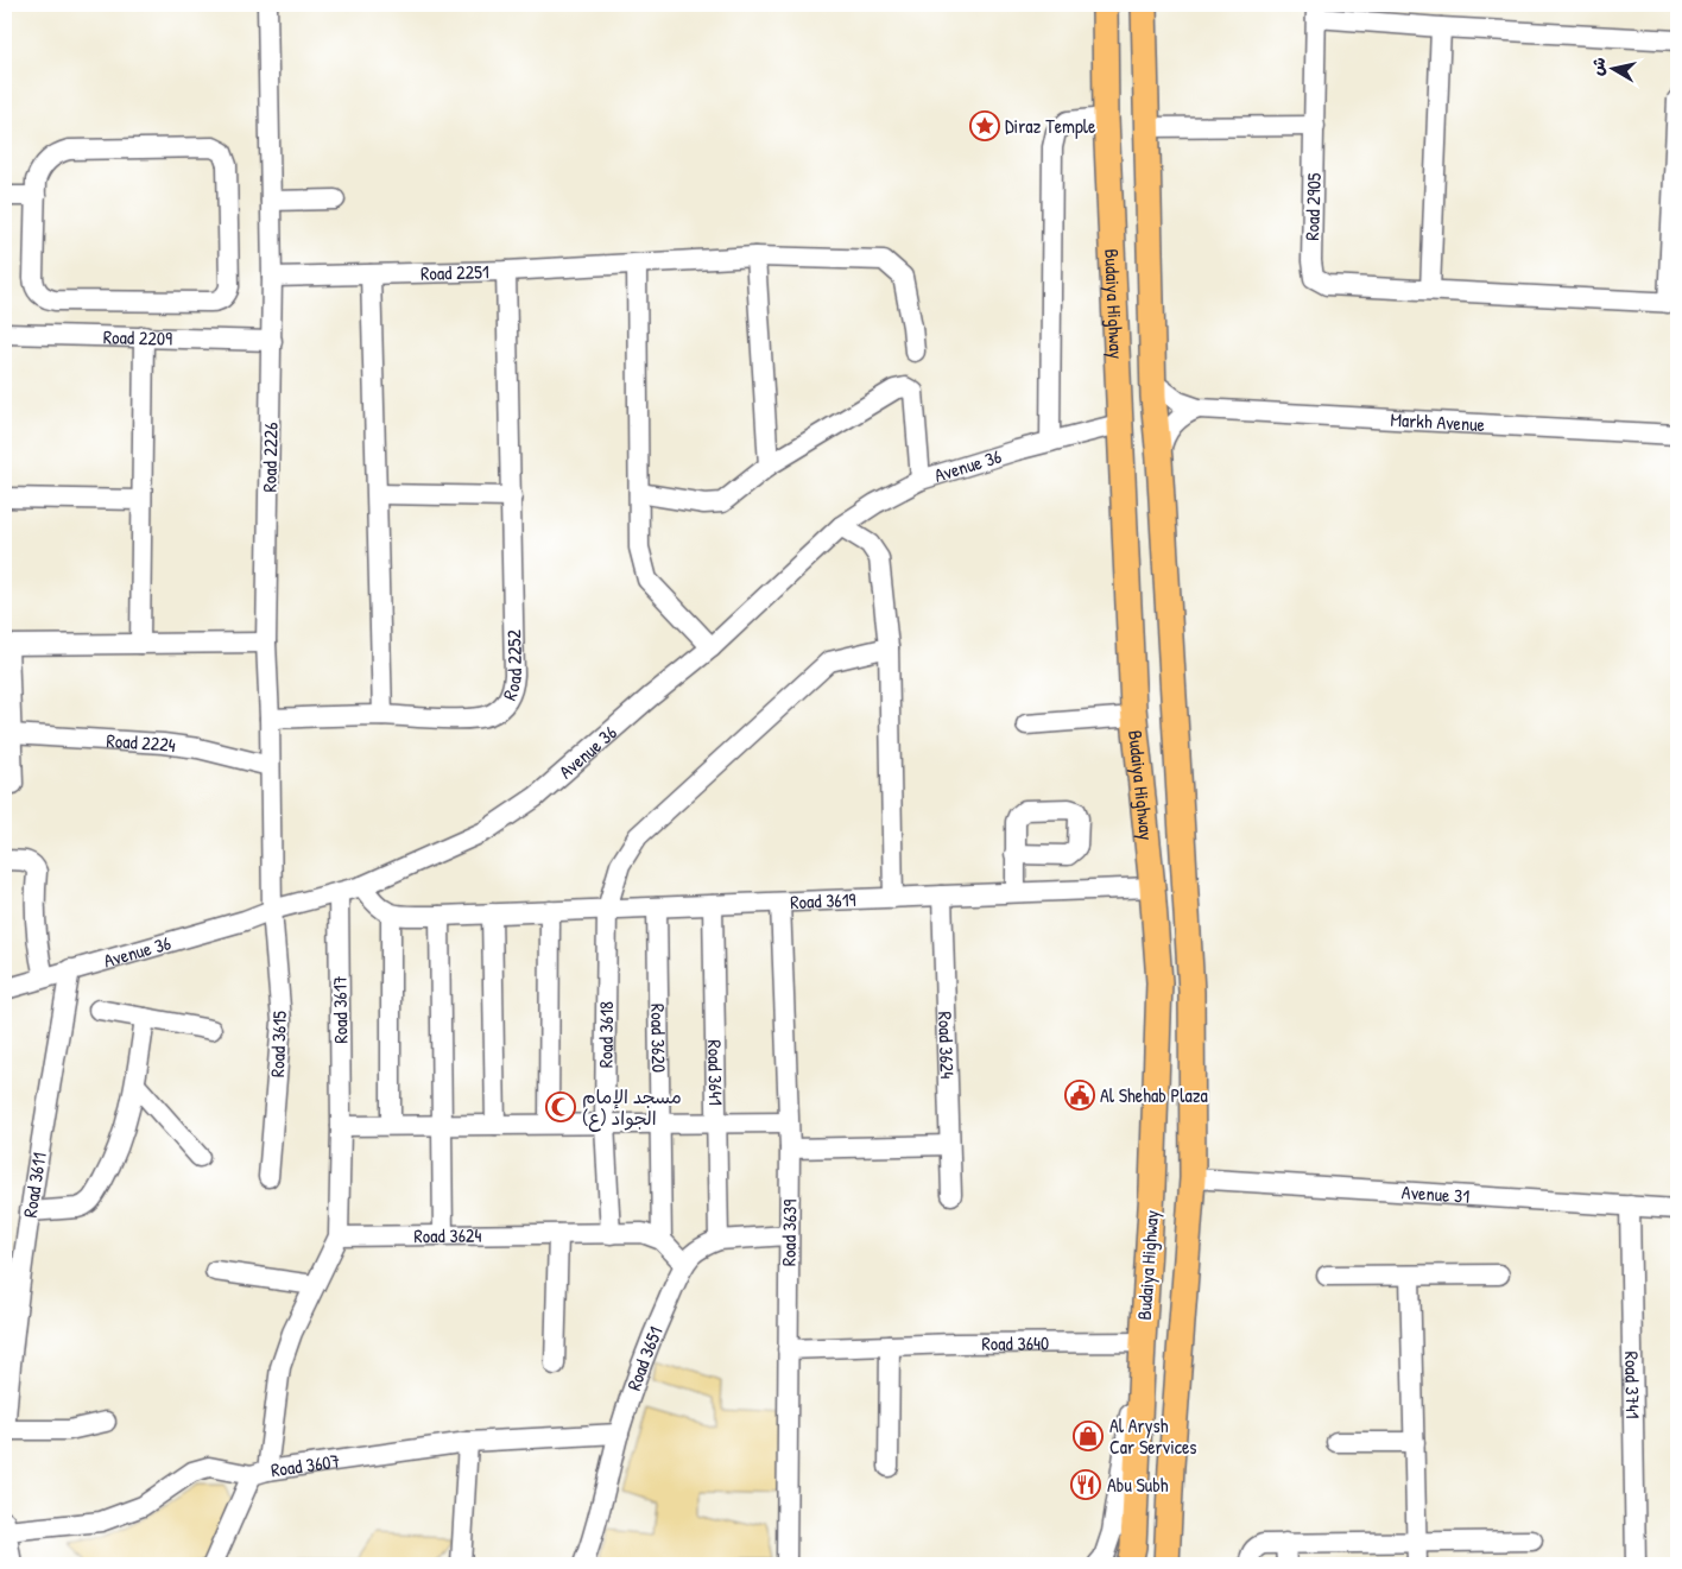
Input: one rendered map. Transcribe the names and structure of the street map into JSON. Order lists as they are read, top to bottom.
{
  "streets": {
    "main road": ["Budaiya Highway"],
    "street": [
      "Road 2905",
      "Road 2251",
      "Road 2209",
      "Markh Avenue",
      "Road 2226",
      "Avenue 36",
      "Road 2252",
      "Road 2224",
      "Road 3619",
      "Road 3617",
      "Road 3618",
      "Road 3620",
      "Road 3615",
      "Road 3624",
      "Road 3641",
      "Road 3611",
      "Avenue 31",
      "Road 3639",
      "Road 3640",
      "Road 3651",
      "Road 3741",
      "Road 3607"
    ]
  },
  "crossings": [
    ["Road 2251", "Road 2226"],
    ["Road 2251", "Road 2252"],
    ["Budaiya Highway", "Markh Avenue"],
    ["Budaiya Highway", "Avenue 36"],
    ["Budaiya Highway", "Road 3619"],
    ["Budaiya Highway", "Avenue 31"],
    ["Budaiya Highway", "Road 3640"],
    ["Road 2209", "Road 2226"],
    ["Road 2226", "Avenue 36"],
    ["Road 2226", "Road 2252"],
    ["Road 2226", "Road 2224"],
    ["Road 2226", "Road 3615"],
    ["Avenue 36", "Road 3617"],
    ["Avenue 36", "Road 3615"],
    ["Avenue 36", "Road 3611"],
    ["Road 3619", "Road 3618"],
    ["Road 3619", "Road 3620"],
    ["Road 3619", "Road 3624"],
    ["Road 3619", "Road 3641"],
    ["Road 3619", "Road 3639"],
    ["Road 3617", "Road 3624"],
    ["Road 3618", "Road 3624"],
    ["Road 3620", "Road 3624"],
    ["Road 3641", "Road 3651"],
    ["Avenue 31", "Road 3741"],
    ["Road 3639", "Road 3640"],
    ["Road 3639", "Road 3651"],
    ["Road 3651", "Road 3607"]
  ],
  "places": {
    "place": ["Diraz Temple"],
    "public building": ["Al Shehab Plaza"],
    "mosque": ["مسجد الإمام الجواد (ع)"],
    "shop": ["Al Arysh Car Services"],
    "restaurant": ["Abu Subh"]
  },
  "north": "left"
}
